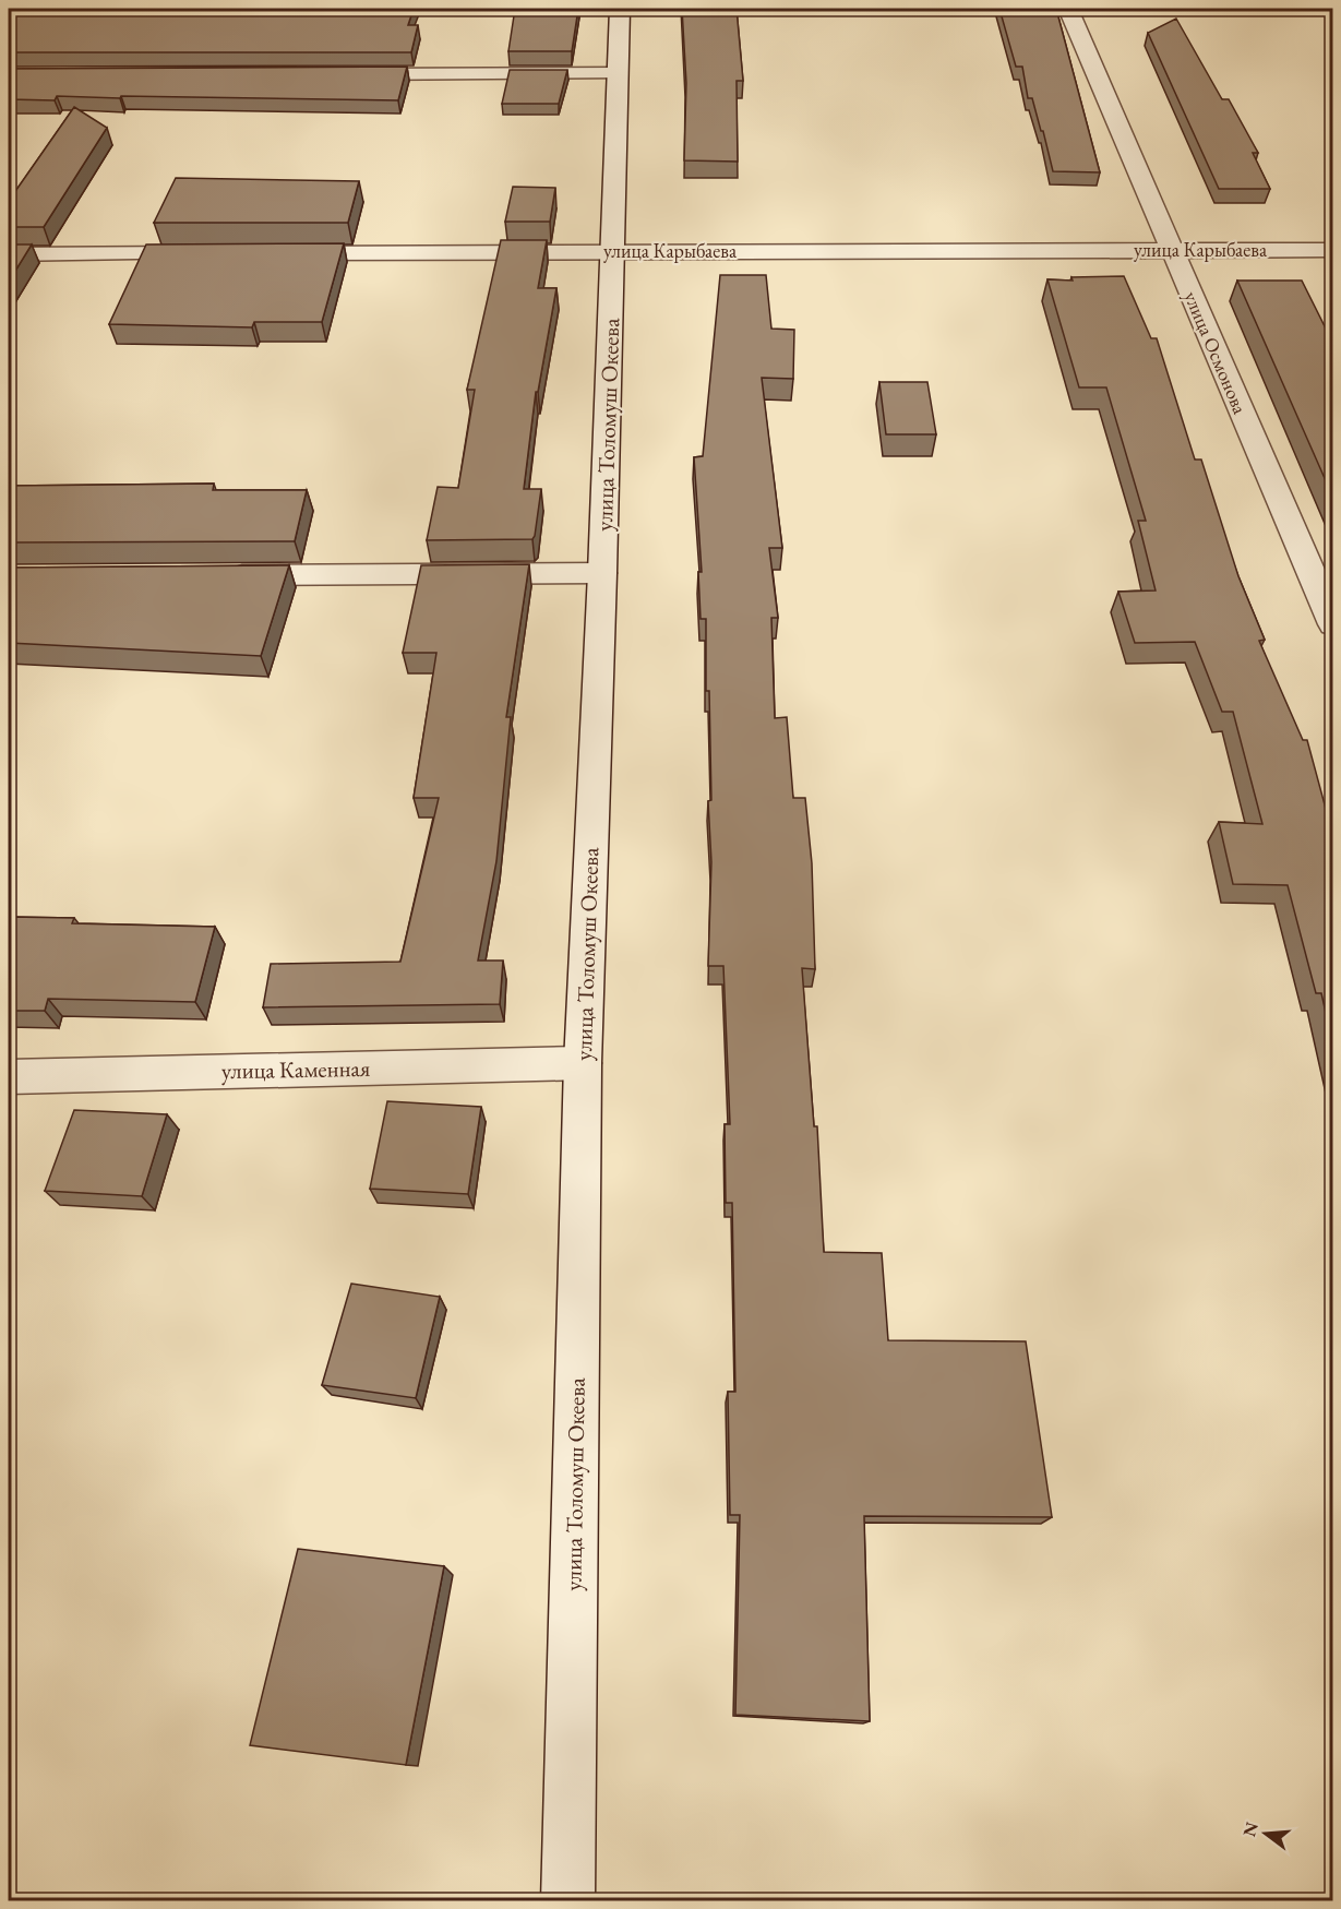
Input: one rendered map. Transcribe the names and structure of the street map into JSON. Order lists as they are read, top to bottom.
{
  "streets": {
    "street": [
      "улица Карыбаева",
      "улица Осмонова",
      "улица Толомуш Океева",
      "улица Каменная"
    ]
  },
  "crossings": [
    ["улица Карыбаева", "улица Осмонова"],
    ["улица Карыбаева", "улица Толомуш Океева"],
    ["улица Толомуш Океева", "улица Каменная"]
  ],
  "north": "left"
}
